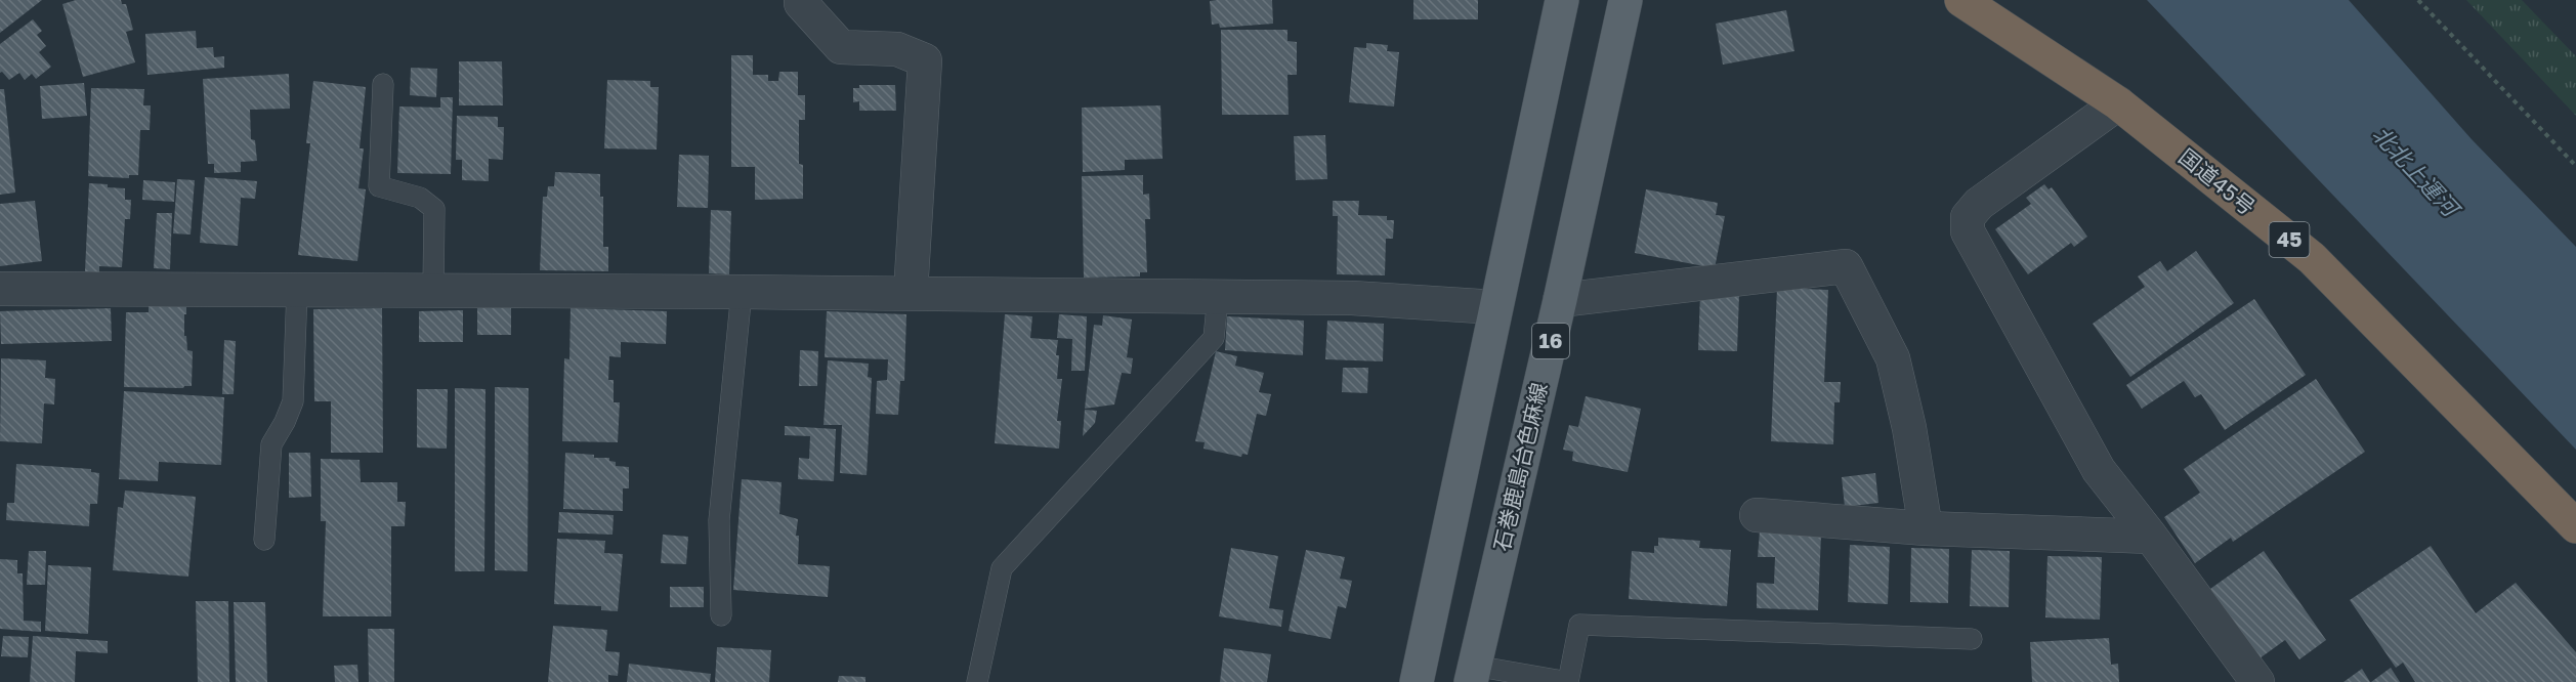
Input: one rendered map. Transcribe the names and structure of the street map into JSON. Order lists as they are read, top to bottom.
{
  "streets": {
    "highway": ["国道45号", "45"],
    "main road": ["16", "石巻鹿島台色麻線"]
  },
  "water": ["北北上運河"]
}
